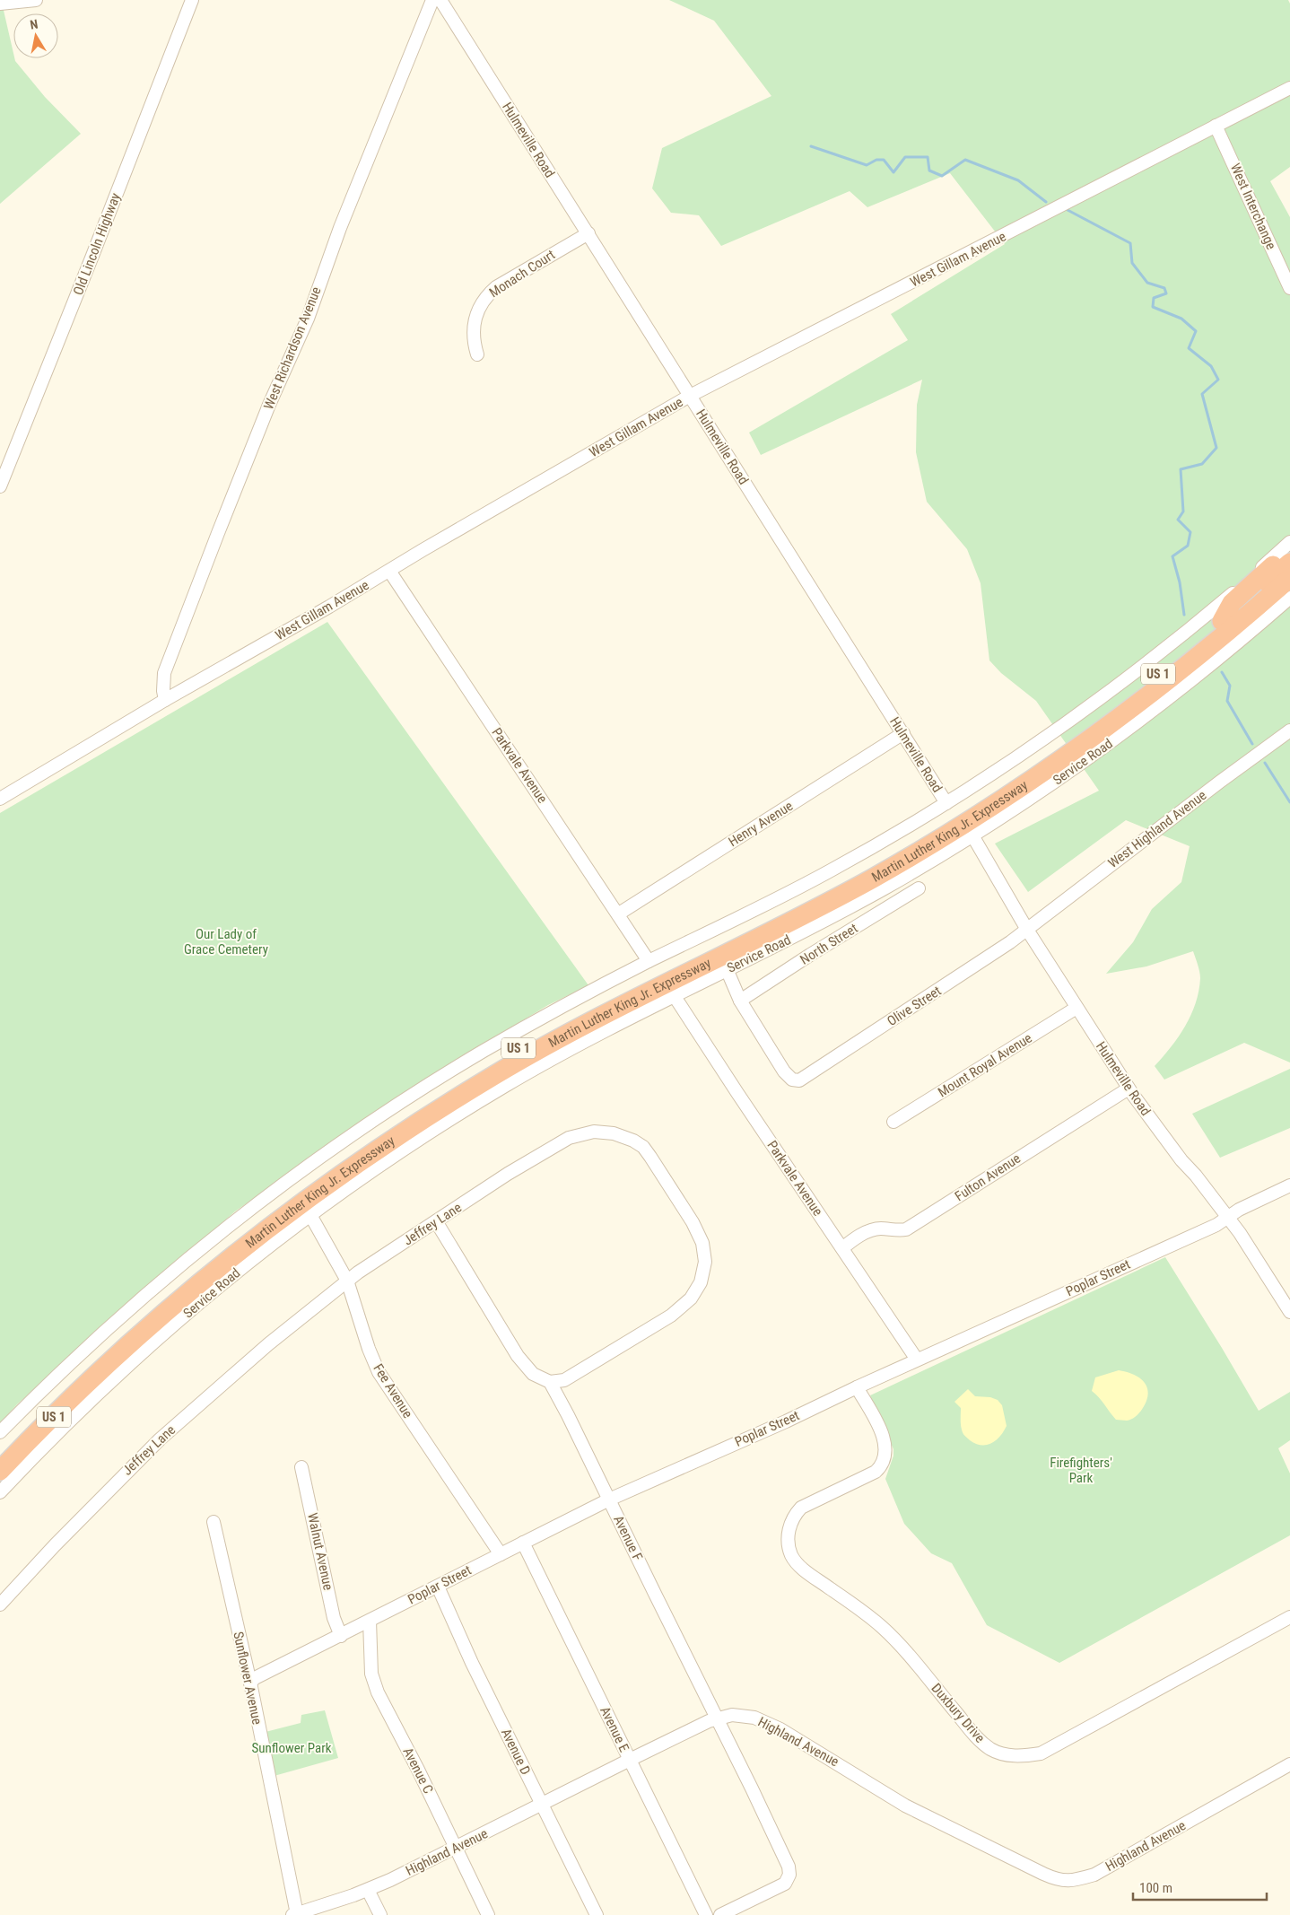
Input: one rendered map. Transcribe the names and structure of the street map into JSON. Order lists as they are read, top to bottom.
{
  "streets": {
    "highway": ["US 1", "Martin Luther King Jr. Expressway"],
    "street": [
      "Hulmeville Road",
      "West Interchange",
      "Old Lincoln Highway",
      "West Gillam Avenue",
      "Monach Court",
      "West Richardson Avenue",
      "Service Road",
      "Parkvale Avenue",
      "Henry Avenue",
      "West Highland Avenue",
      "North Street",
      "Olive Street",
      "Mount Royal Avenue",
      "Fulton Avenue",
      "Jeffrey Lane",
      "Poplar Street",
      "Fee Avenue",
      "Avenue F",
      "Walnut Avenue",
      "Sunflower Avenue",
      "Duxbury Drive",
      "Avenue E",
      "Highland Avenue",
      "Avenue D",
      "Avenue C"
    ]
  },
  "crossings": [
    ["Hulmeville Road", "West Gillam Avenue"],
    ["Hulmeville Road", "Monach Court"],
    ["Hulmeville Road", "Service Road"],
    ["Hulmeville Road", "Henry Avenue"],
    ["Hulmeville Road", "West Highland Avenue"],
    ["Hulmeville Road", "Olive Street"],
    ["Hulmeville Road", "Mount Royal Avenue"],
    ["Hulmeville Road", "Fulton Avenue"],
    ["Hulmeville Road", "Poplar Street"],
    ["West Interchange", "West Gillam Avenue"],
    ["West Gillam Avenue", "West Richardson Avenue"],
    ["West Gillam Avenue", "Parkvale Avenue"],
    ["Service Road", "Parkvale Avenue"],
    ["Service Road", "Fee Avenue"],
    ["Parkvale Avenue", "Henry Avenue"],
    ["Parkvale Avenue", "Fulton Avenue"],
    ["Parkvale Avenue", "Poplar Street"],
    ["West Highland Avenue", "Olive Street"],
    ["North Street", "Olive Street"],
    ["Jeffrey Lane", "Fee Avenue"],
    ["Jeffrey Lane", "Avenue F"],
    ["Poplar Street", "Fee Avenue"],
    ["Poplar Street", "Avenue F"],
    ["Poplar Street", "Walnut Avenue"],
    ["Poplar Street", "Sunflower Avenue"],
    ["Poplar Street", "Duxbury Drive"],
    ["Poplar Street", "Avenue E"],
    ["Poplar Street", "Avenue D"],
    ["Poplar Street", "Avenue C"],
    ["Avenue F", "Highland Avenue"],
    ["Sunflower Avenue", "Highland Avenue"],
    ["Avenue E", "Highland Avenue"],
    ["Highland Avenue", "Avenue D"],
    ["Highland Avenue", "Avenue C"]
  ],
  "parks": ["Our Lady of Grace Cemetery", "Firefighters' Park", "Sunflower Park"],
  "scale_bar": "100 m",
  "north": "top"
}
